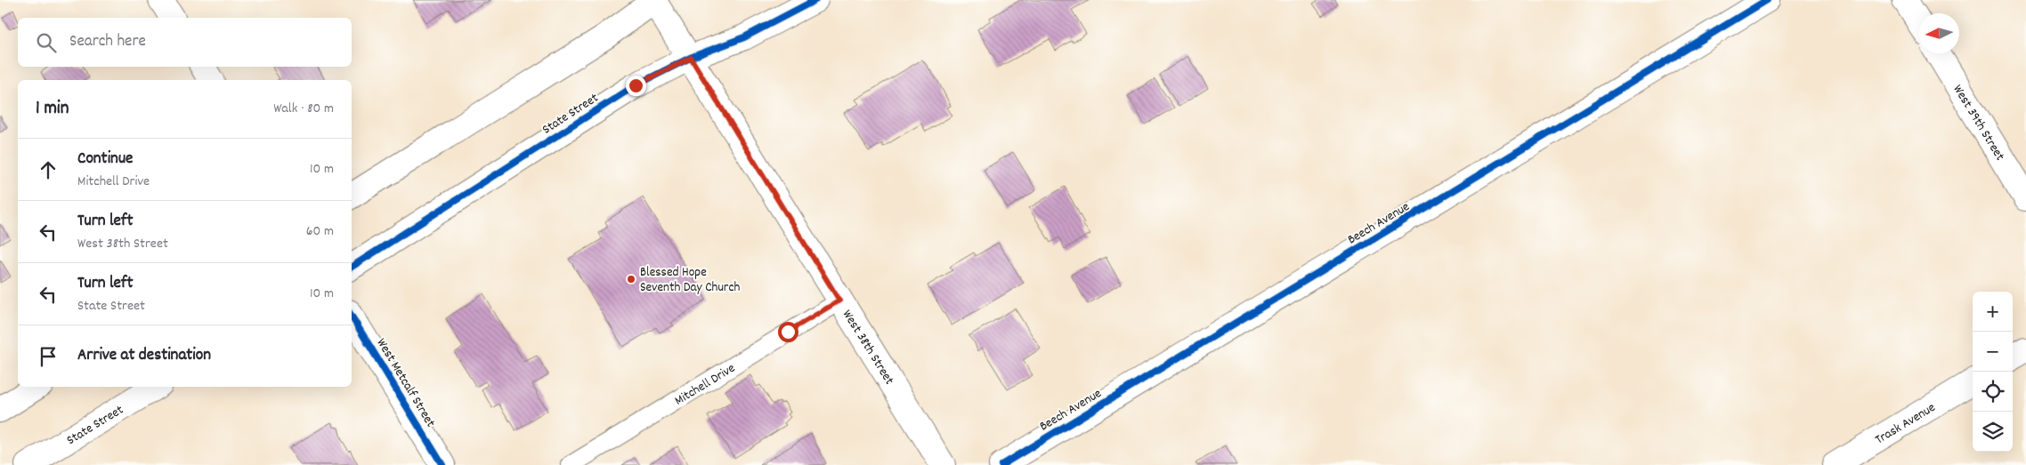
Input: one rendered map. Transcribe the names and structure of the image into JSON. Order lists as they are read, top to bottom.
{
  "streets": {
    "street": [
      "State Street",
      "West 39th Street",
      "Beech Avenue",
      "West 38th Street",
      "West Metcalf Street",
      "Trask Avenue"
    ],
    "lane": ["Mitchell Drive"]
  },
  "crossings": [
    ["State Street", "West 38th Street"],
    ["West 38th Street", "Mitchell Drive"]
  ],
  "places": ["Blessed Hope Seventh Day Church"],
  "north": "left",
  "page": {
    "search": "Search here",
    "heading": ["1 min", "Walk · 80 m"],
    "list": [
      ["Continue", "Mitchell Drive", "10 m"],
      ["Turn left", "West 38th Street", "60 m"],
      ["Turn left", "State Street", "10 m"],
      "Arrive at destination"
    ],
    "map_buttons": ["+", "−"]
  }
}
